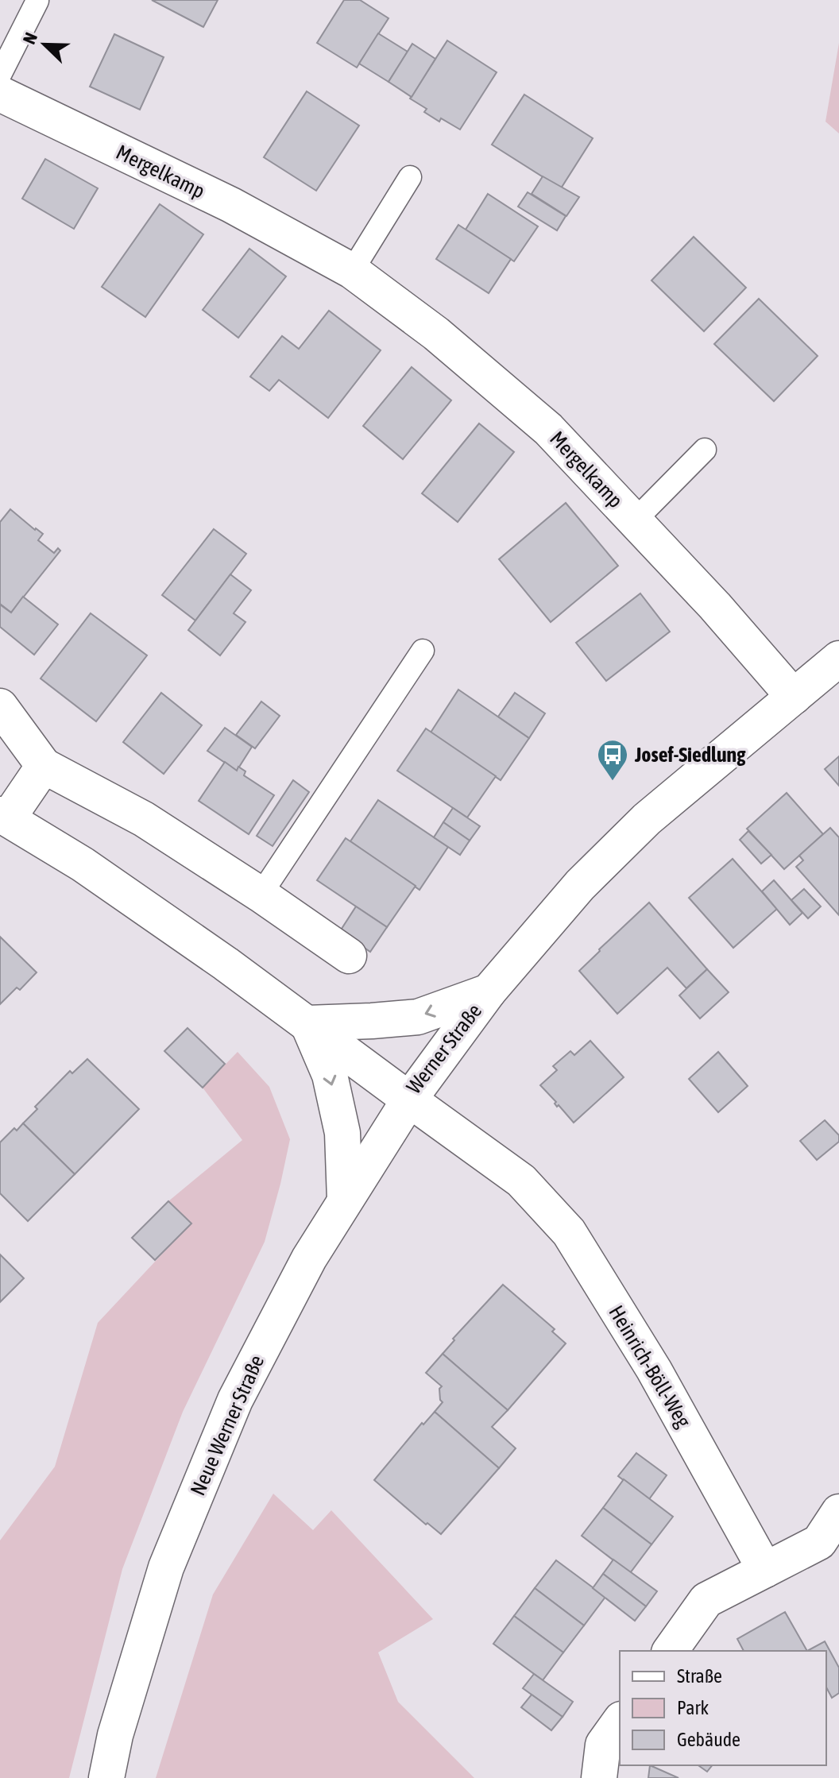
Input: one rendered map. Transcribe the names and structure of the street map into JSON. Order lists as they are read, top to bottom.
{
  "streets": {
    "street": [
      "Mergelkamp",
      "Werner Straße",
      "Heinrich-Böll-Weg",
      "Neue Werner Straße"
    ]
  },
  "crossings": [
    ["Mergelkamp", "Werner Straße"],
    ["Werner Straße", "Heinrich-Böll-Weg"],
    ["Werner Straße", "Neue Werner Straße"],
    ["Heinrich-Böll-Weg", "Neue Werner Straße"]
  ],
  "places": {
    "bus stop": ["Josef-Siedlung"]
  },
  "legend": ["Straße", "Park", "Gebäude"],
  "north": "top left"
}
